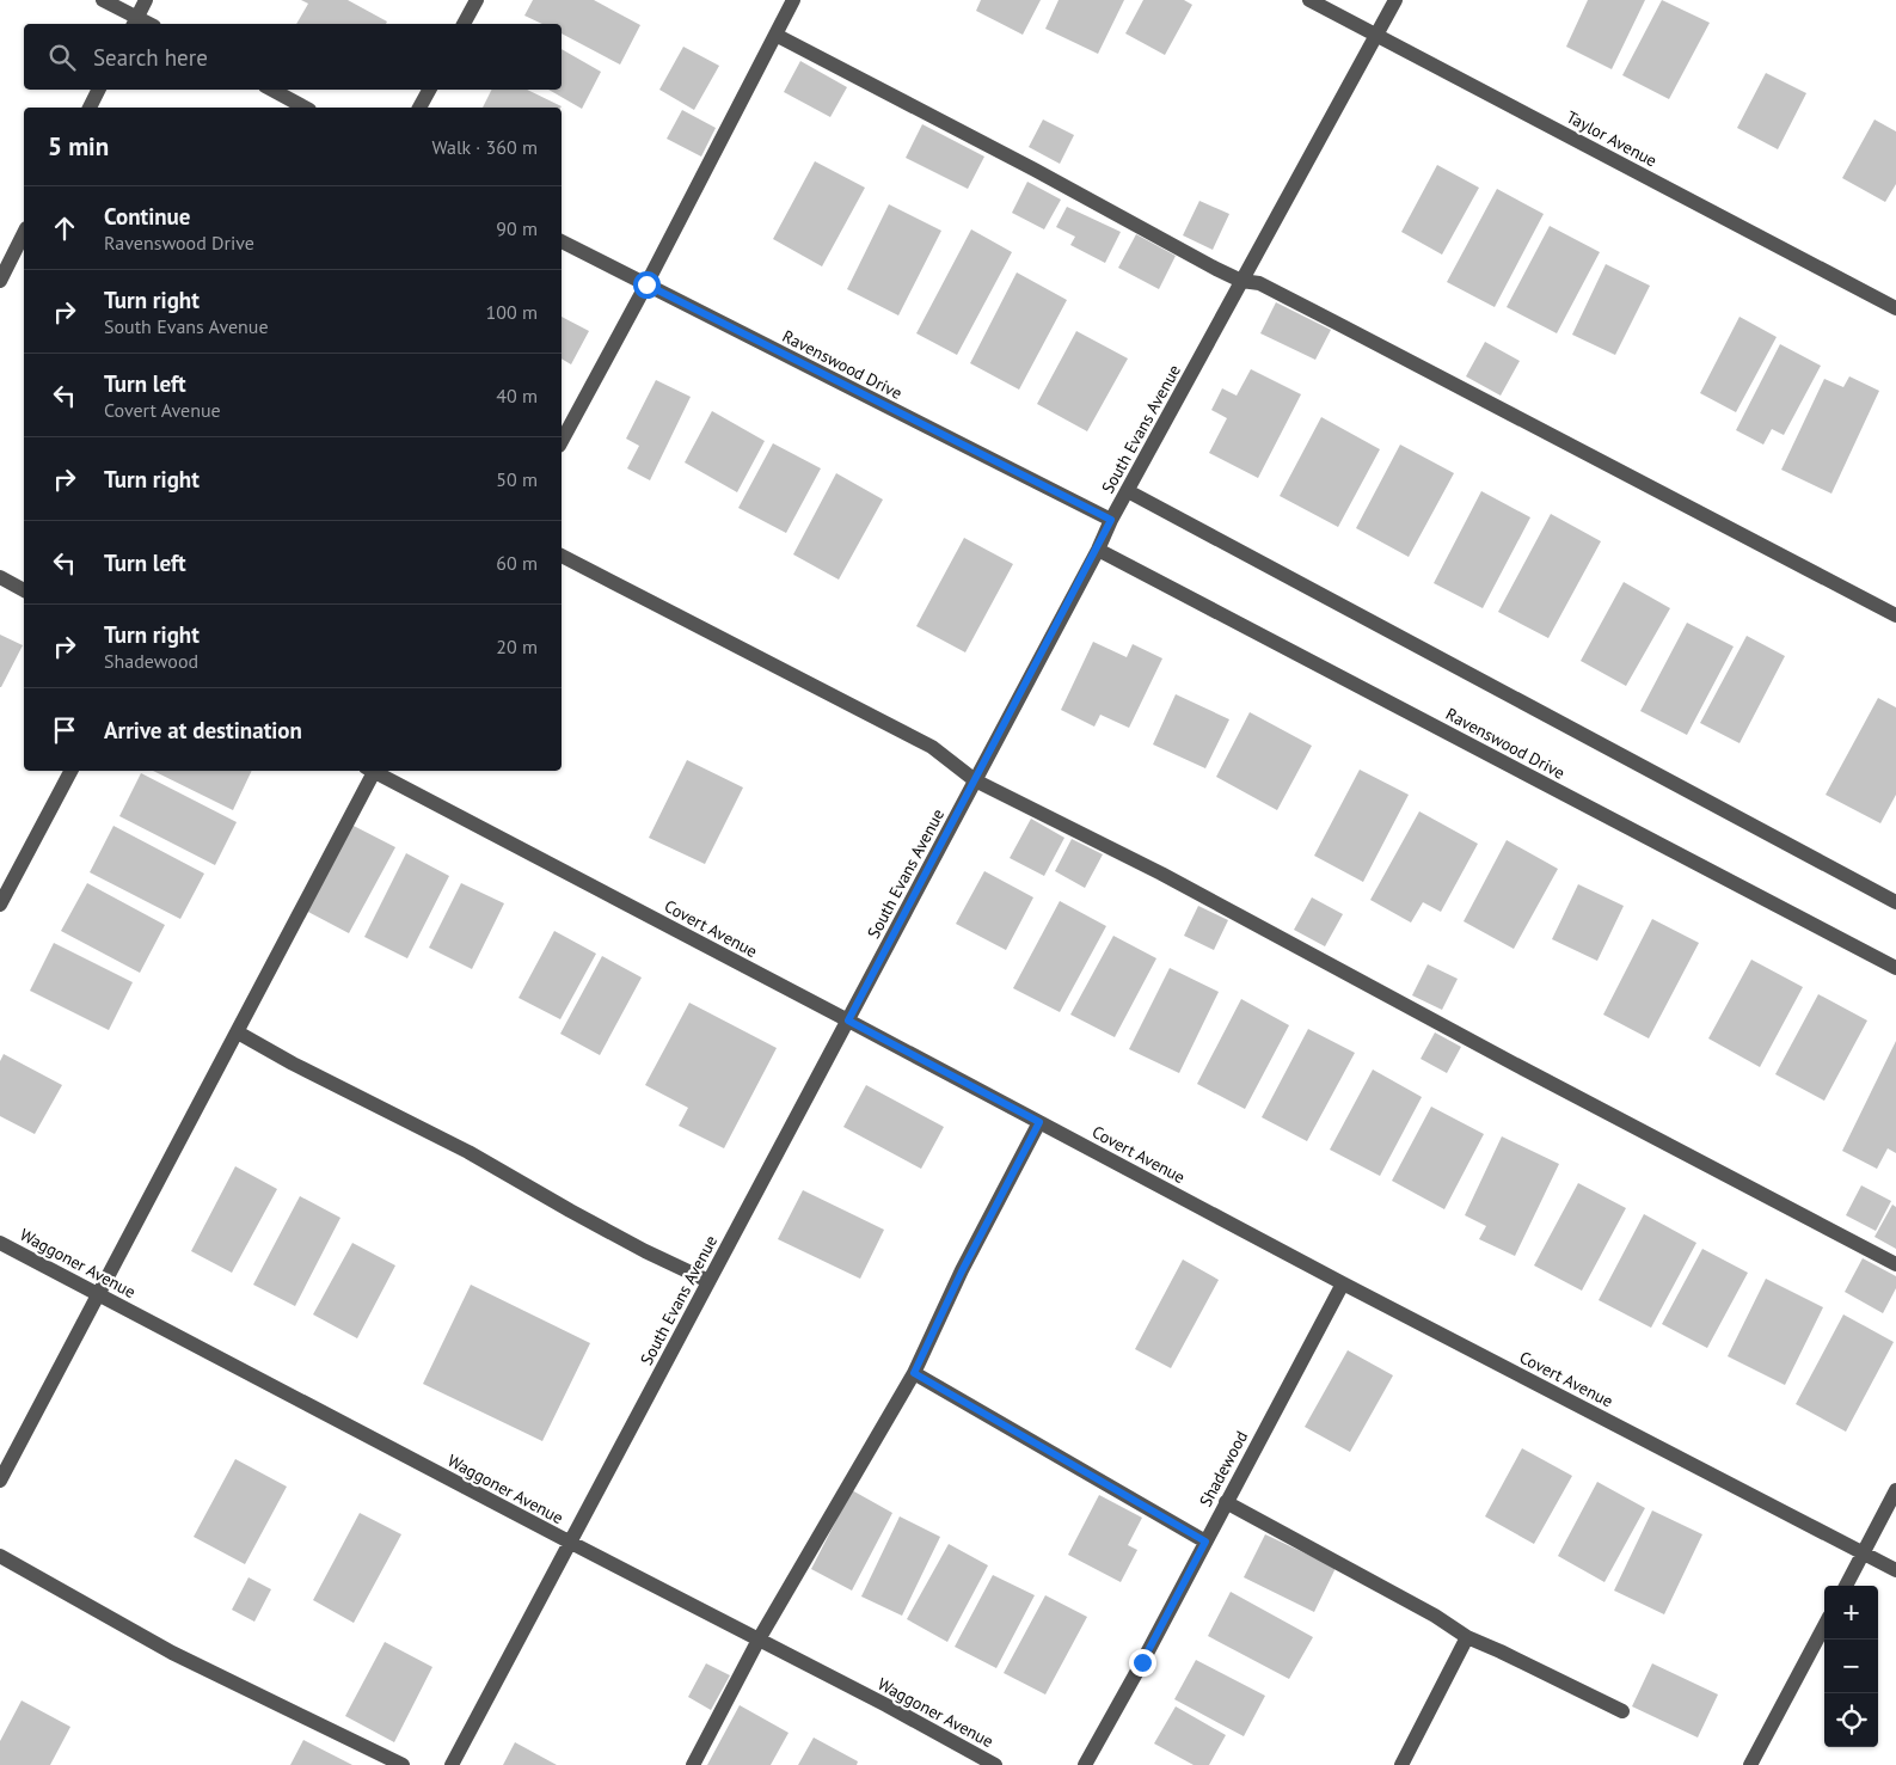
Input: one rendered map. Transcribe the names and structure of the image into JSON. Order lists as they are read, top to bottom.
{
  "streets": {
    "street": [
      "Taylor Avenue",
      "Ravenswood Drive",
      "South Evans Avenue",
      "Covert Avenue",
      "Waggoner Avenue",
      "Shadewood"
    ]
  },
  "crossings": [
    ["Taylor Avenue", "South Evans Avenue"],
    ["Ravenswood Drive", "South Evans Avenue"],
    ["South Evans Avenue", "Covert Avenue"],
    ["South Evans Avenue", "Waggoner Avenue"],
    ["Covert Avenue", "Shadewood"]
  ],
  "page": {
    "search": "Search here",
    "heading": ["5 min", "Walk · 360 m"],
    "list": [
      ["Continue", "Ravenswood Drive", "90 m"],
      ["Turn right", "South Evans Avenue", "100 m"],
      ["Turn left", "Covert Avenue", "40 m"],
      ["Turn right", "50 m"],
      ["Turn left", "60 m"],
      ["Turn right", "Shadewood", "20 m"],
      "Arrive at destination"
    ],
    "map_buttons": ["+", "−"]
  }
}
